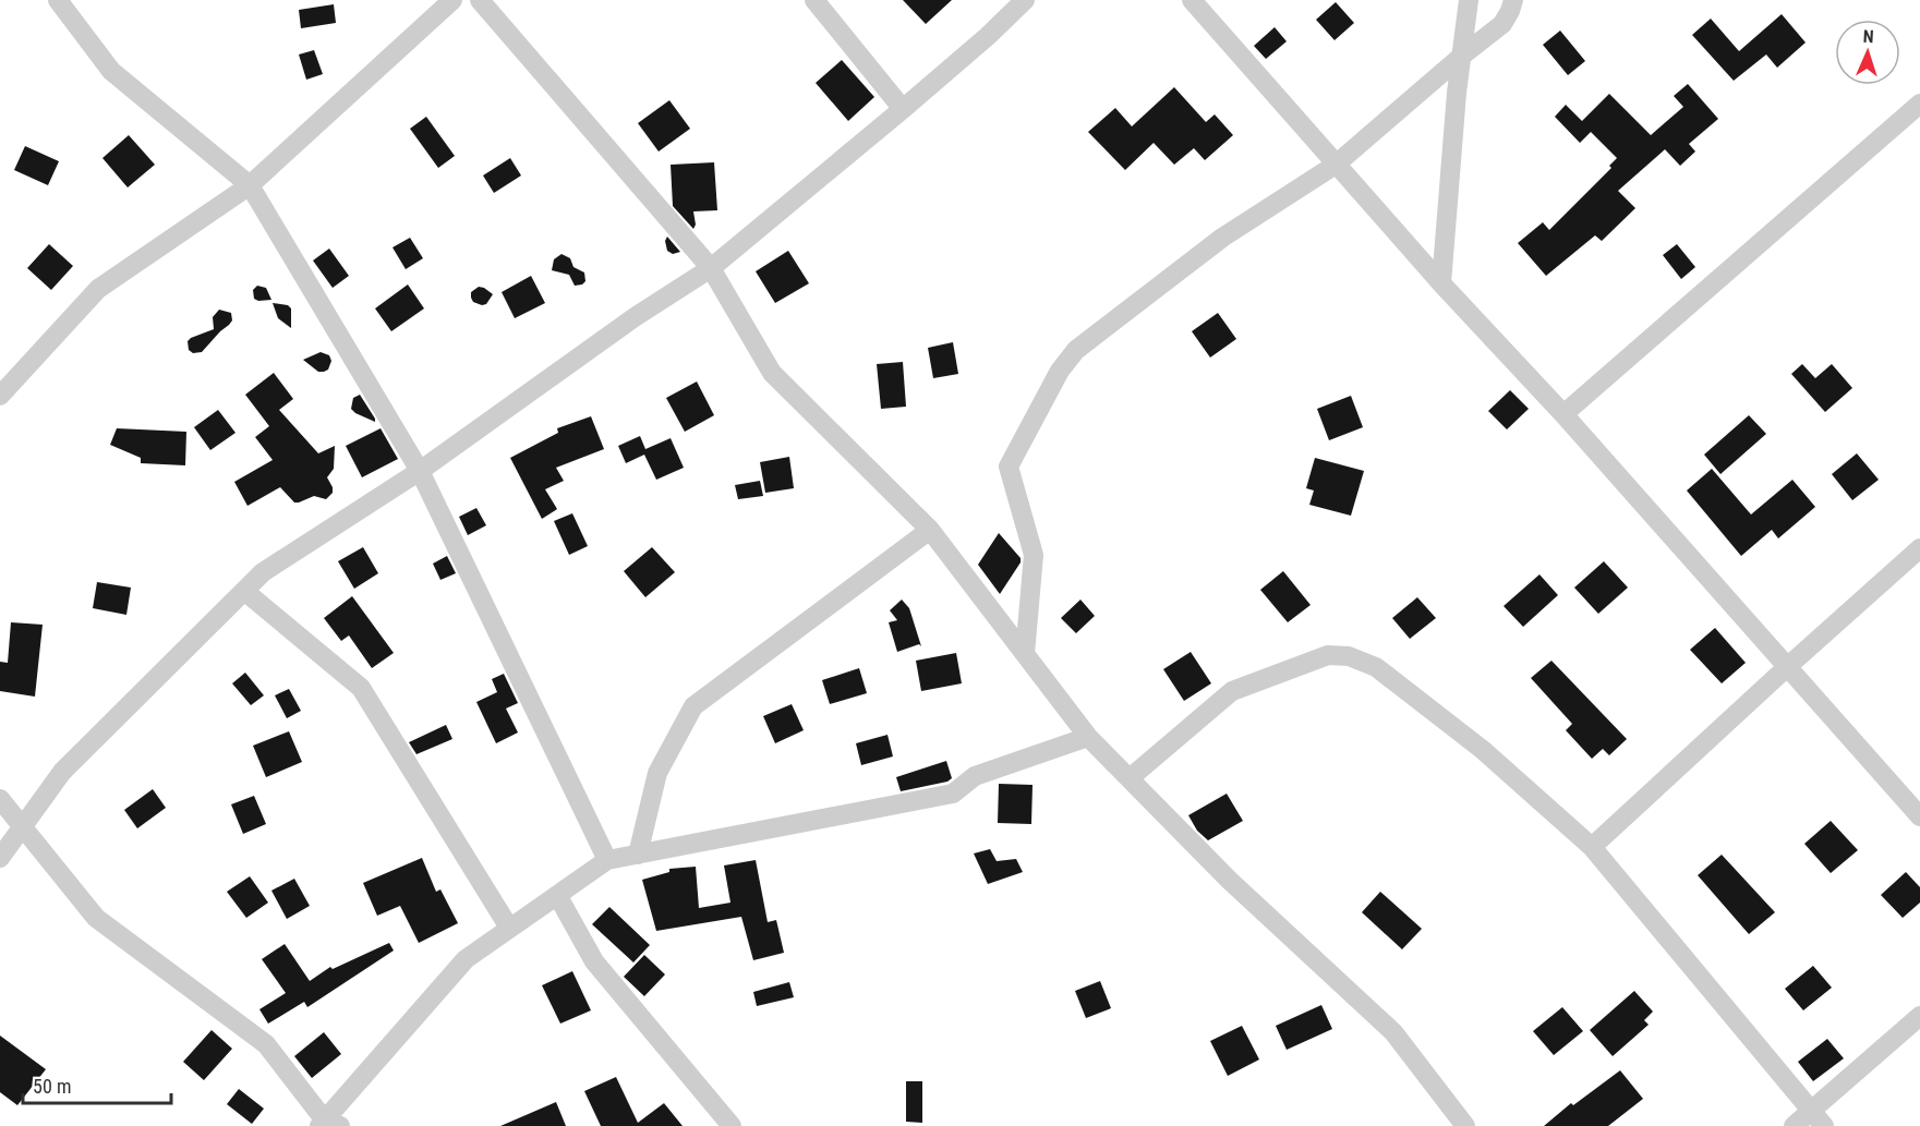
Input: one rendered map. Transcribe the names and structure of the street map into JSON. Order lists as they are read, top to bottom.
{
  "scale_bar": "50 m",
  "north": "top"
}
